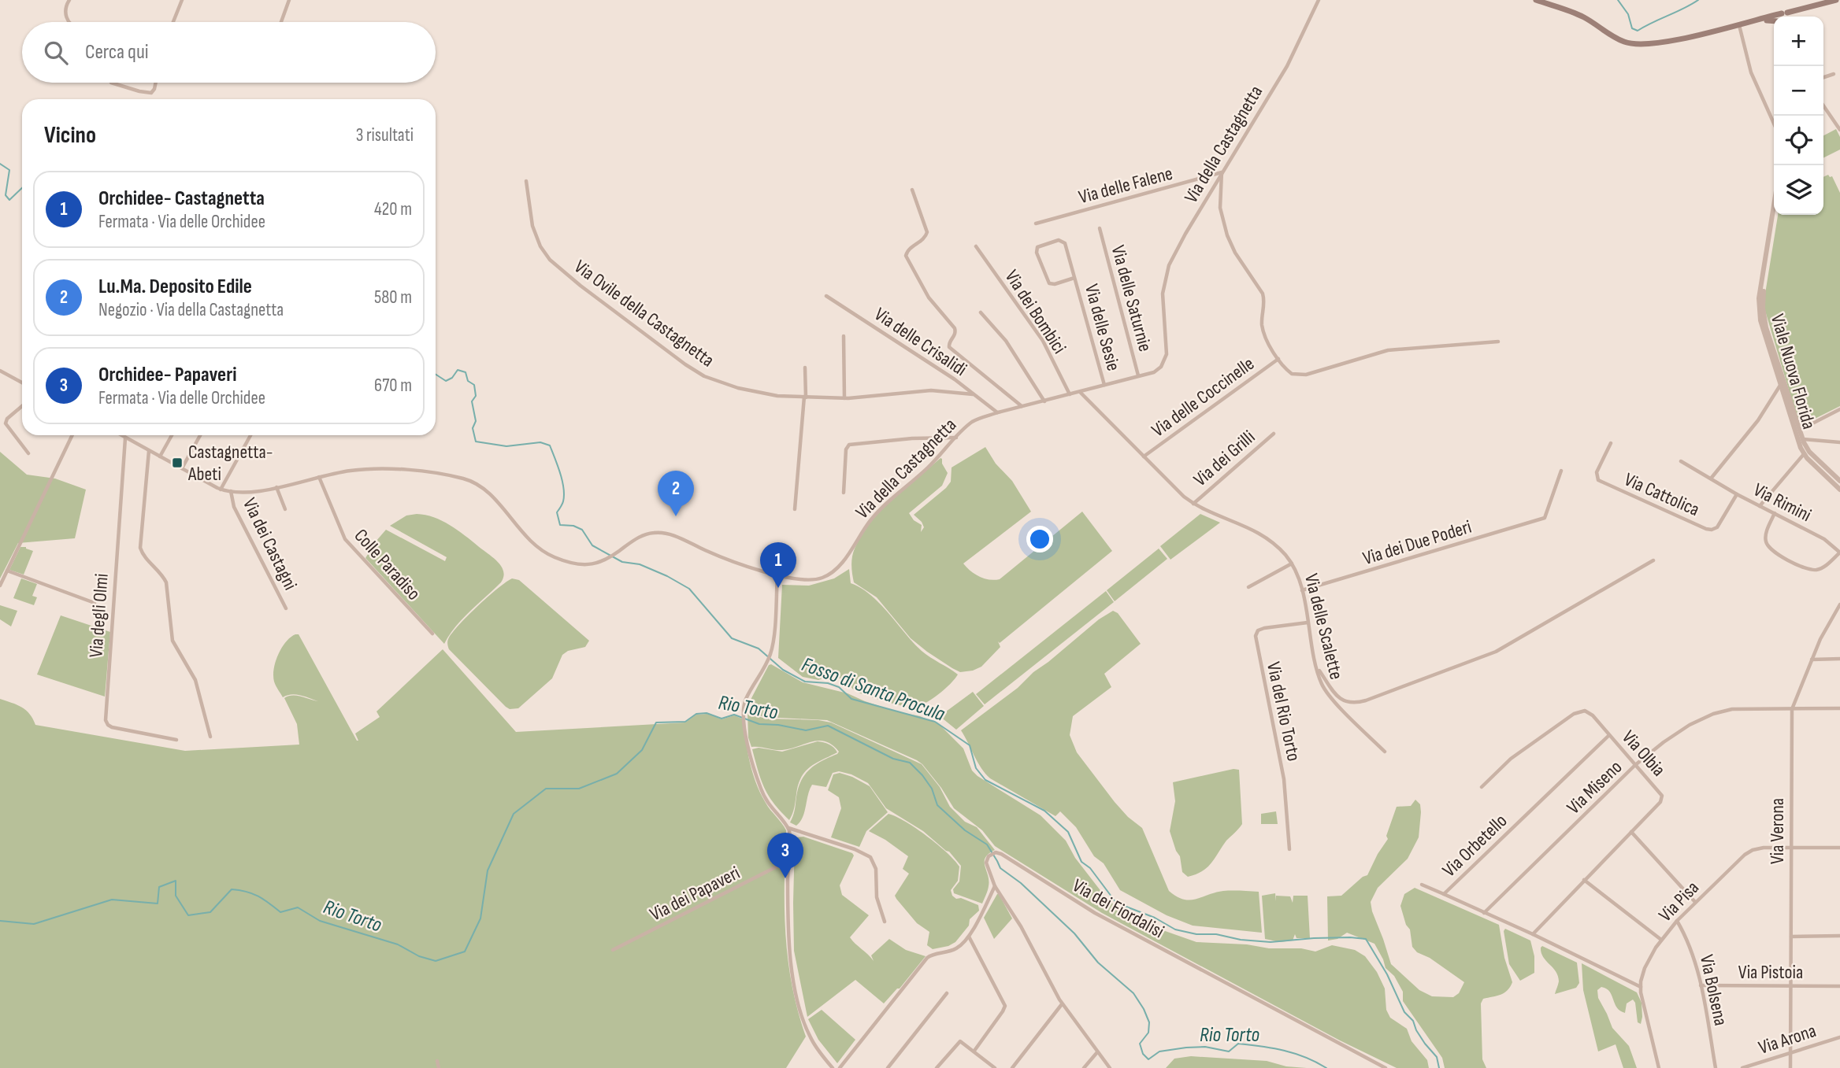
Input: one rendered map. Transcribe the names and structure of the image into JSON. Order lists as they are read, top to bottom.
{
  "streets": {
    "street": [
      "Via della Castagnetta",
      "Via delle Falene",
      "Via delle Saturnie",
      "Via dei Bombici",
      "Via Ovile della Castagnetta",
      "Via delle Sesie",
      "Via delle Crisalidi",
      "Viale Nuova Florida",
      "Via delle Coccinelle",
      "Via dei Grilli",
      "Via Cattolica",
      "Via Rimini",
      "Via dei Due Poderi",
      "Via dei Castagni",
      "Colle Paradiso",
      "Via degli Olmi",
      "Via delle Scalette",
      "Via del Rio Torto",
      "Via Olbia",
      "Via Miseno",
      "Via Verona",
      "Via Orbetello",
      "Via dei Papaveri",
      "Via Pisa",
      "Via dei Fiordalisi",
      "Via Pistoia",
      "Via Bolsena",
      "Via Arona"
    ]
  },
  "crossings": [
    ["Via della Castagnetta", "Via delle Falene"],
    ["Via della Castagnetta", "Via delle Saturnie"],
    ["Via della Castagnetta", "Via dei Bombici"],
    ["Via della Castagnetta", "Via delle Sesie"],
    ["Via della Castagnetta", "Via delle Crisalidi"],
    ["Via della Castagnetta", "Via dei Castagni"],
    ["Via della Castagnetta", "Colle Paradiso"],
    ["Via della Castagnetta", "Via degli Olmi"],
    ["Via della Castagnetta", "Via delle Scalette"],
    ["Via Ovile della Castagnetta", "Via delle Crisalidi"],
    ["Via delle Coccinelle", "Via delle Scalette"],
    ["Via dei Grilli", "Via delle Scalette"],
    ["Via Cattolica", "Via Rimini"],
    ["Via dei Due Poderi", "Via delle Scalette"],
    ["Via delle Scalette", "Via del Rio Torto"],
    ["Via Olbia", "Via Miseno"],
    ["Via Olbia", "Via Orbetello"],
    ["Via Miseno", "Via Verona"],
    ["Via Miseno", "Via Orbetello"],
    ["Via Verona", "Via Pisa"],
    ["Via Verona", "Via Pistoia"],
    ["Via Verona", "Via Arona"],
    ["Via Orbetello", "Via Pisa"],
    ["Via Pisa", "Via Bolsena"],
    ["Via Pistoia", "Via Bolsena"]
  ],
  "water": ["Fosso di Santa Procula", "Rio Torto"],
  "places": {
    "transit": ["Castagnetta- Abeti"]
  },
  "page": {
    "map_buttons": ["+", "−"],
    "search": "Cerca qui",
    "heading": ["Vicino", "3 risultati"],
    "list": [
      {
        "mark": "1",
        "name": "Orchidee- Castagnetta",
        "note": "Fermata · Via delle Orchidee",
        "value": "420 m"
      },
      {
        "mark": "2",
        "name": "Lu.Ma. Deposito Edile",
        "note": "Negozio · Via della Castagnetta",
        "value": "580 m"
      },
      {
        "mark": "3",
        "name": "Orchidee- Papaveri",
        "note": "Fermata · Via delle Orchidee",
        "value": "670 m"
      }
    ],
    "pins": ["2", "1", "3"]
  }
}
